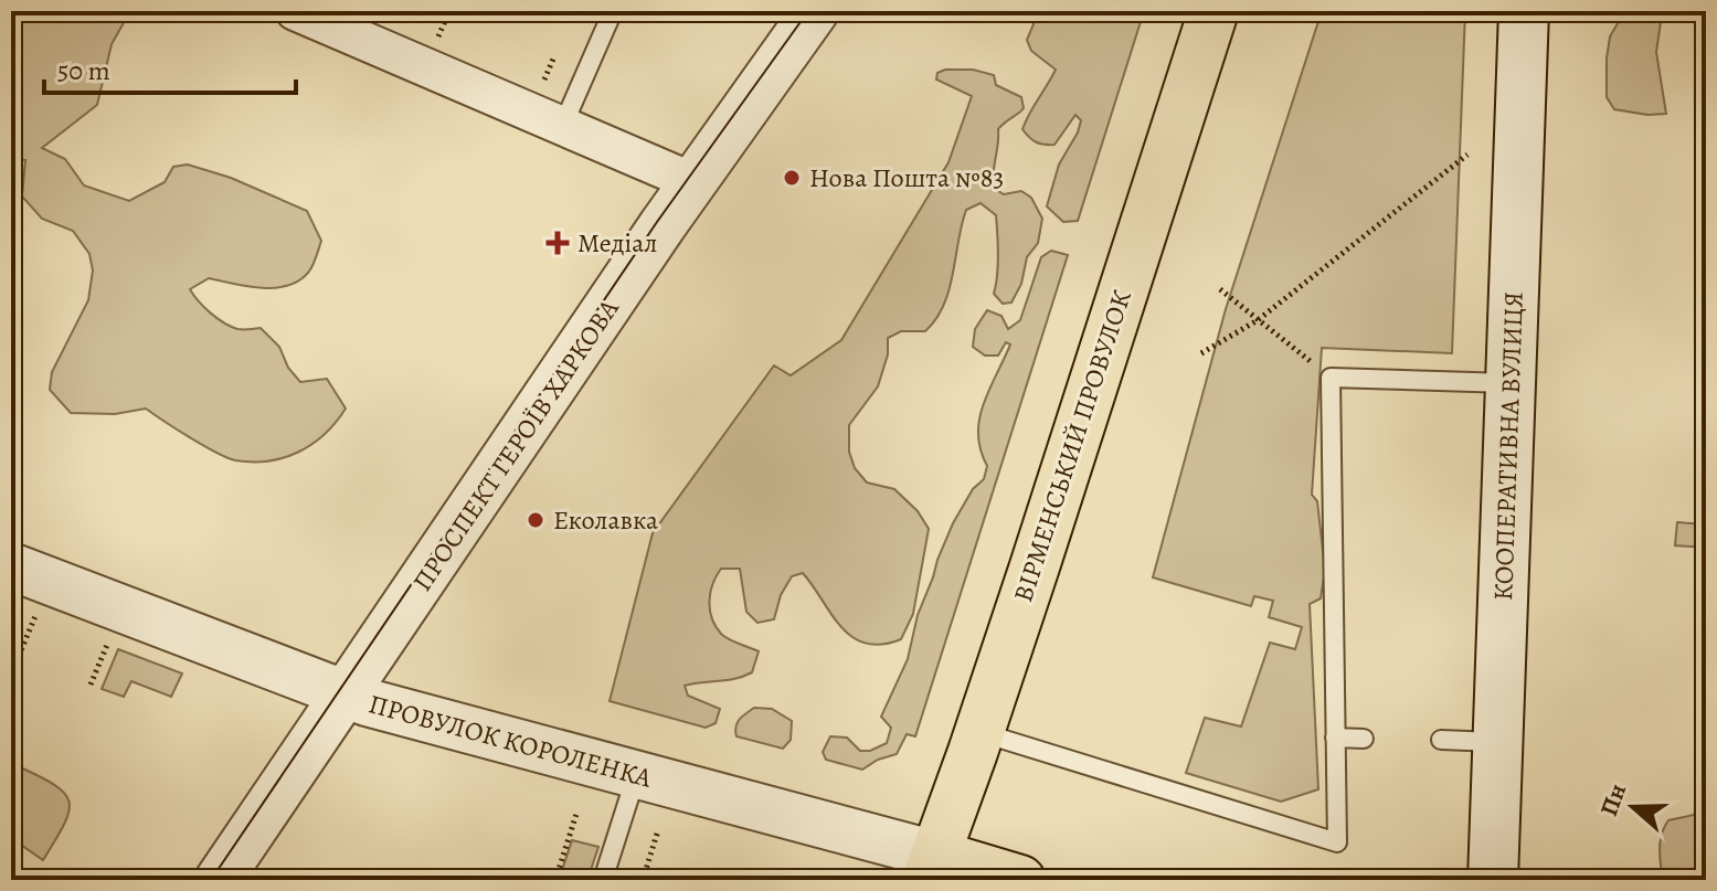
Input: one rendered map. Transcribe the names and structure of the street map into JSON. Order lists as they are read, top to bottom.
{
  "streets": {
    "main road": ["ВІРМЕНСЬКИЙ ПРОВУЛОК", "КООПЕРАТИВНА ВУЛИЦЯ", "ПРОВУЛОК КОРОЛЕНКА"],
    "street": ["ПРОСПЕКТ ГЕРОЇВ ХАРКОВА"]
  },
  "crossings": [
    ["ПРОСПЕКТ ГЕРОЇВ ХАРКОВА", "ПРОВУЛОК КОРОЛЕНКА"],
    ["ВІРМЕНСЬКИЙ ПРОВУЛОК", "ПРОВУЛОК КОРОЛЕНКА"]
  ],
  "places": {
    "other": ["Нова Пошта №83", "Еколавка"],
    "health": ["Медіал"]
  },
  "scale_bar": "50 m",
  "north": "left"
}
